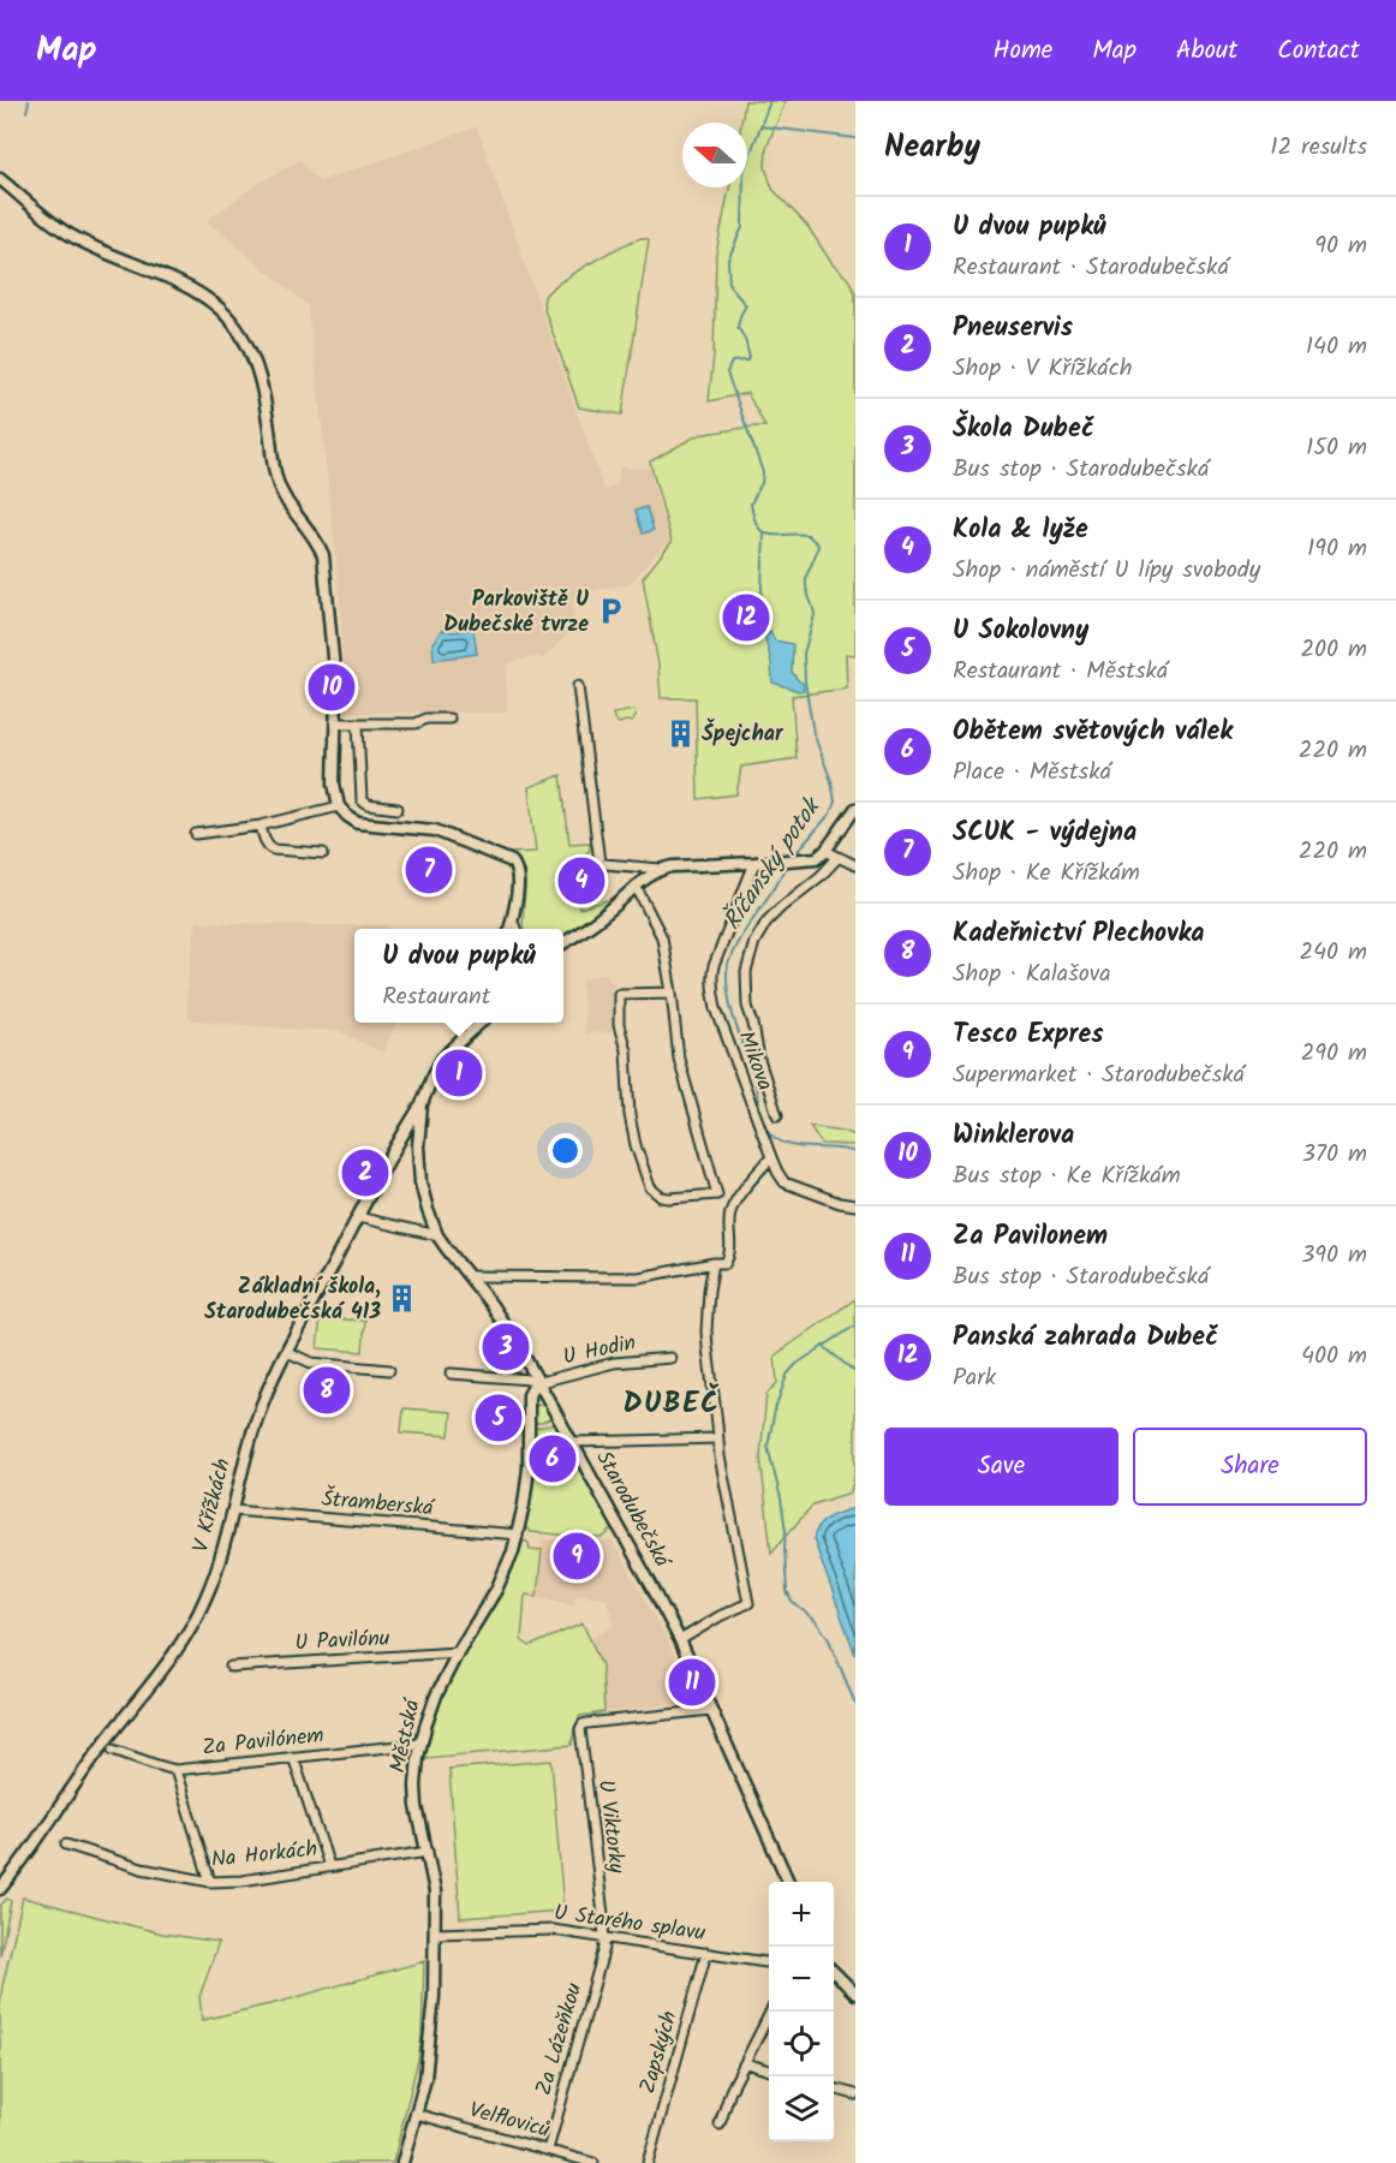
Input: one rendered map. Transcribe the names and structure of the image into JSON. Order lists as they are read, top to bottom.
{
  "streets": {
    "street": [
      "Mikova",
      "U Hodin",
      "Štramberská",
      "V Křížkách",
      "Starodubečská",
      "U Pavilónu",
      "Městská",
      "Za Pavilónem",
      "U Viktorky",
      "Na Horkách",
      "U Starého splavu",
      "Za Lázeňkou",
      "Zapských",
      "Velfloviců"
    ]
  },
  "crossings": [
    ["U Hodin", "Starodubečská"],
    ["U Hodin", "Městská"],
    ["Štramberská", "V Křížkách"],
    ["Štramberská", "Městská"],
    ["V Křížkách", "Starodubečská"],
    ["Starodubečská", "Městská"],
    ["Starodubečská", "U Viktorky"],
    ["U Pavilónu", "Městská"],
    ["Městská", "Za Pavilónem"],
    ["Městská", "Na Horkách"],
    ["Městská", "U Starého splavu"],
    ["Městská", "Velfloviců"],
    ["U Viktorky", "U Starého splavu"],
    ["U Viktorky", "Za Lázeňkou"],
    ["U Starého splavu", "Za Lázeňkou"],
    ["U Starého splavu", "Zapských"],
    ["Za Lázeňkou", "Velfloviců"]
  ],
  "districts": ["DUBEČ"],
  "water": ["Říčanský potok"],
  "places": {
    "parking": ["Parkoviště U Dubečské tvrze"],
    "building": ["Špejchar", "Základní škola, Starodubečská 413"]
  },
  "north": "left",
  "page": {
    "header": "Map",
    "nav": [
      "Home",
      "Map",
      "About",
      "Contact"
    ],
    "heading": ["Nearby", "12 results"],
    "list": [
      {
        "mark": "1",
        "name": "U dvou pupků",
        "note": "Restaurant · Starodubečská",
        "value": "90 m"
      },
      {
        "mark": "2",
        "name": "Pneuservis",
        "note": "Shop · V Křížkách",
        "value": "140 m"
      },
      {
        "mark": "3",
        "name": "Škola Dubeč",
        "note": "Bus stop · Starodubečská",
        "value": "150 m"
      },
      {
        "mark": "4",
        "name": "Kola & lyže",
        "note": "Shop · náměstí U lípy svobody",
        "value": "190 m"
      },
      {
        "mark": "5",
        "name": "U Sokolovny",
        "note": "Restaurant · Městská",
        "value": "200 m"
      },
      {
        "mark": "6",
        "name": "Obětem světových válek",
        "note": "Place · Městská",
        "value": "220 m"
      },
      {
        "mark": "7",
        "name": "SCUK - výdejna",
        "note": "Shop · Ke Křížkám",
        "value": "220 m"
      },
      {
        "mark": "8",
        "name": "Kadeřnictví Plechovka",
        "note": "Shop · Kalašova",
        "value": "240 m"
      },
      {
        "mark": "9",
        "name": "Tesco Expres",
        "note": "Supermarket · Starodubečská",
        "value": "290 m"
      },
      {
        "mark": "10",
        "name": "Winklerova",
        "note": "Bus stop · Ke Křížkám",
        "value": "370 m"
      },
      {
        "mark": "11",
        "name": "Za Pavilonem",
        "note": "Bus stop · Starodubečská",
        "value": "390 m"
      },
      {
        "mark": "12",
        "name": "Panská zahrada Dubeč",
        "note": "Park",
        "value": "400 m"
      }
    ],
    "pins": [
      "12",
      "10",
      "7",
      "4",
      "1",
      "2",
      "3",
      "8",
      "5",
      "6",
      "9",
      "11"
    ],
    "popup": ["U dvou pupků", "Restaurant"],
    "buttons": ["Save", "Share"],
    "map_buttons": ["+", "−"]
  }
}
